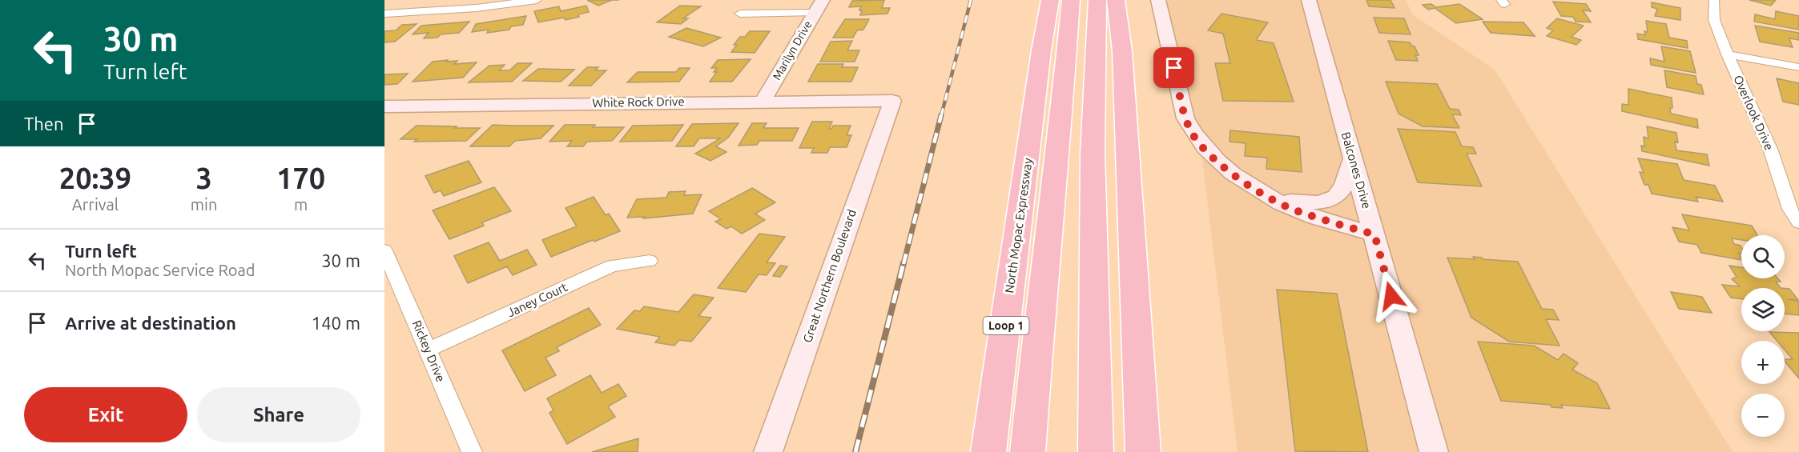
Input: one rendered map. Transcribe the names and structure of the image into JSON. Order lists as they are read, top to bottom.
{
  "streets": {
    "highway": ["North Mopac Expressway", "Loop 1"],
    "street": [
      "Marilyn Drive",
      "White Rock Drive",
      "Overlook Drive",
      "Balcones Drive",
      "Great Northern Boulevard",
      "Janey Court",
      "Rickey Drive"
    ]
  },
  "crossings": [
    ["Marilyn Drive", "White Rock Drive"],
    ["White Rock Drive", "Great Northern Boulevard"],
    ["Janey Court", "Rickey Drive"]
  ],
  "page": {
    "turn": ["30 m", "Turn left"],
    "then": "Then",
    "eta": [
      "20:39",
      "Arrival",
      "3",
      "min",
      "170",
      "m"
    ],
    "list": [
      {
        "name": "Turn left",
        "note": "North Mopac Service Road",
        "value": "30 m"
      },
      {
        "name": "Arrive at destination",
        "value": "140 m"
      }
    ],
    "map_buttons": ["+", "−"],
    "buttons": ["Exit", "Share"]
  }
}
